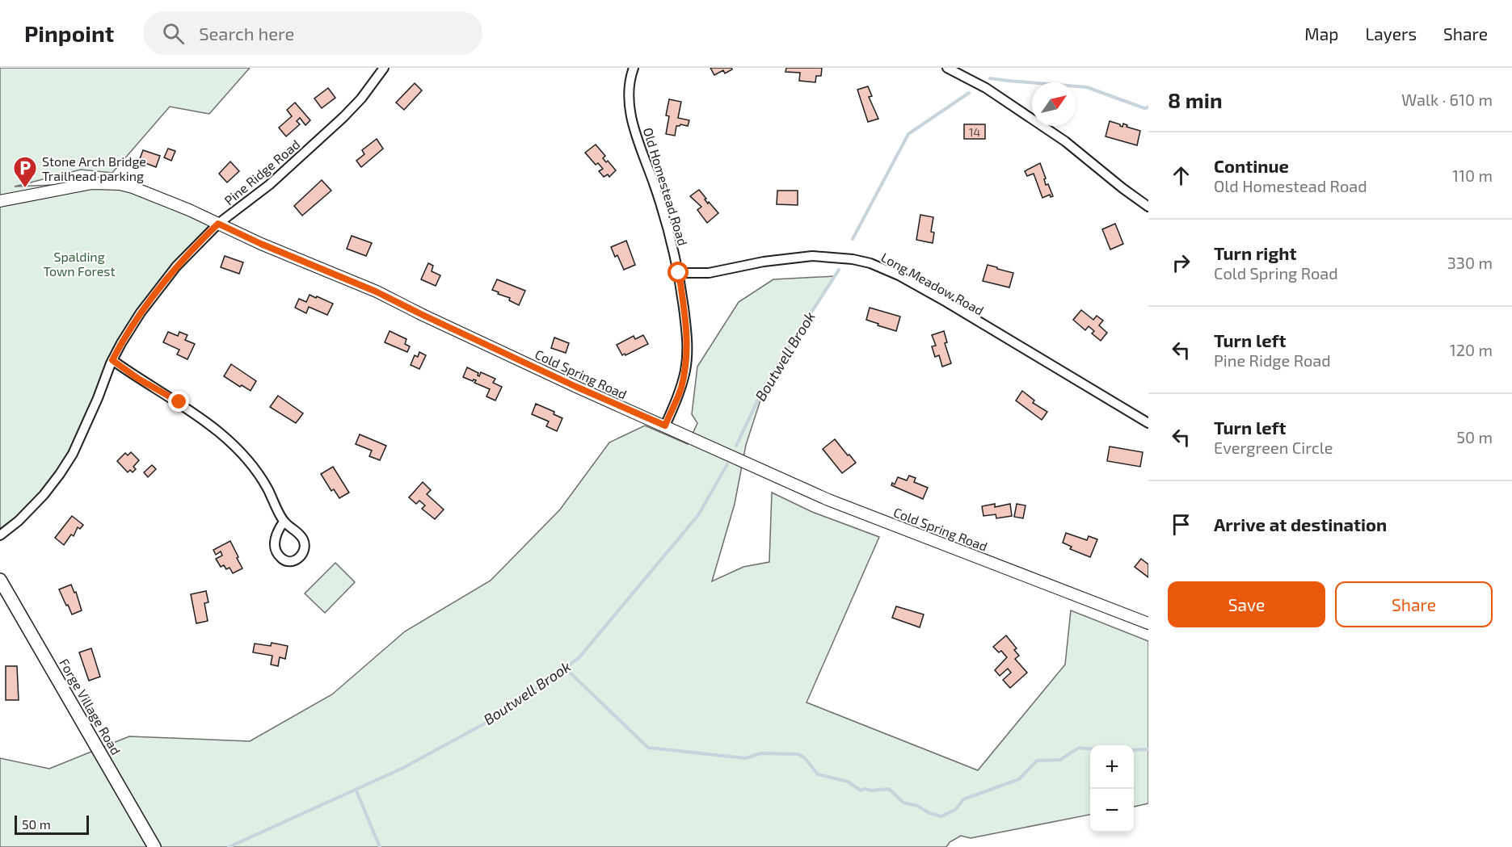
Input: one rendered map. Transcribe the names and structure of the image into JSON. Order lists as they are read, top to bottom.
{
  "streets": {
    "main road": ["Forge Village Road"],
    "street": [
      "Pine Ridge Road",
      "Old Homestead Road",
      "Long Meadow Road",
      "Cold Spring Road"
    ]
  },
  "crossings": [
    ["Pine Ridge Road", "Cold Spring Road"],
    ["Old Homestead Road", "Long Meadow Road"],
    ["Old Homestead Road", "Cold Spring Road"]
  ],
  "water": ["Boutwell Brook"],
  "parks": ["Spalding Town Forest"],
  "places": {
    "parking": ["Stone Arch Bridge Trailhead parking"]
  },
  "house_numbers": ["14"],
  "scale_bar": "50 m",
  "north": "top right",
  "page": {
    "header": "Pinpoint",
    "search": "Search here",
    "nav": ["Map", "Layers", "Share"],
    "heading": ["8 min", "Walk · 610 m"],
    "list": [
      ["Continue", "Old Homestead Road", "110 m"],
      ["Turn right", "Cold Spring Road", "330 m"],
      ["Turn left", "Pine Ridge Road", "120 m"],
      ["Turn left", "Evergreen Circle", "50 m"],
      "Arrive at destination"
    ],
    "buttons": ["Save", "Share"],
    "map_buttons": ["+", "−"],
    "scale": "50 m"
  }
}
